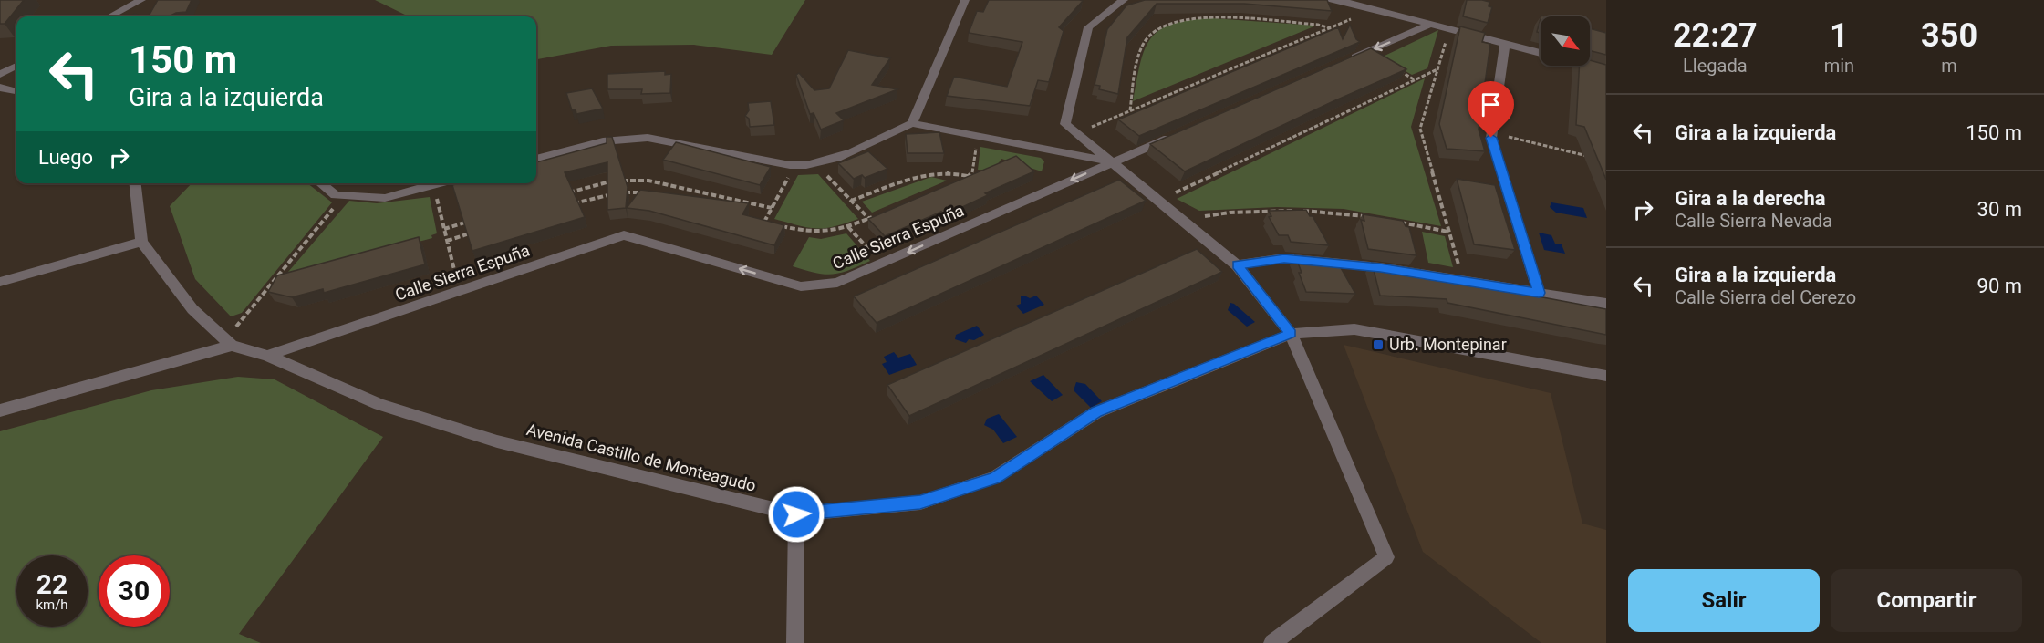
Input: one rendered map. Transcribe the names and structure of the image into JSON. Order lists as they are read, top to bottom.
{
  "streets": {
    "street": ["Calle Sierra Espuña", "Avenida Castillo de Monteagudo"]
  },
  "crossings": [
    ["Calle Sierra Espuña", "Avenida Castillo de Monteagudo"]
  ],
  "places": {
    "transit": ["Urb. Montepinar"]
  },
  "north": "bottom right",
  "page": {
    "eta": [
      "22:27",
      "Llegada",
      "1",
      "min",
      "350",
      "m"
    ],
    "turn": ["150 m", "Gira a la izquierda"],
    "list": [
      {
        "name": "Gira a la izquierda",
        "value": "150 m"
      },
      {
        "name": "Gira a la derecha",
        "note": "Calle Sierra Nevada",
        "value": "30 m"
      },
      {
        "name": "Gira a la izquierda",
        "note": "Calle Sierra del Cerezo",
        "value": "90 m"
      }
    ],
    "then": "Luego",
    "speed": "22 km/h",
    "limit": "30",
    "buttons": ["Salir", "Compartir"]
  }
}
